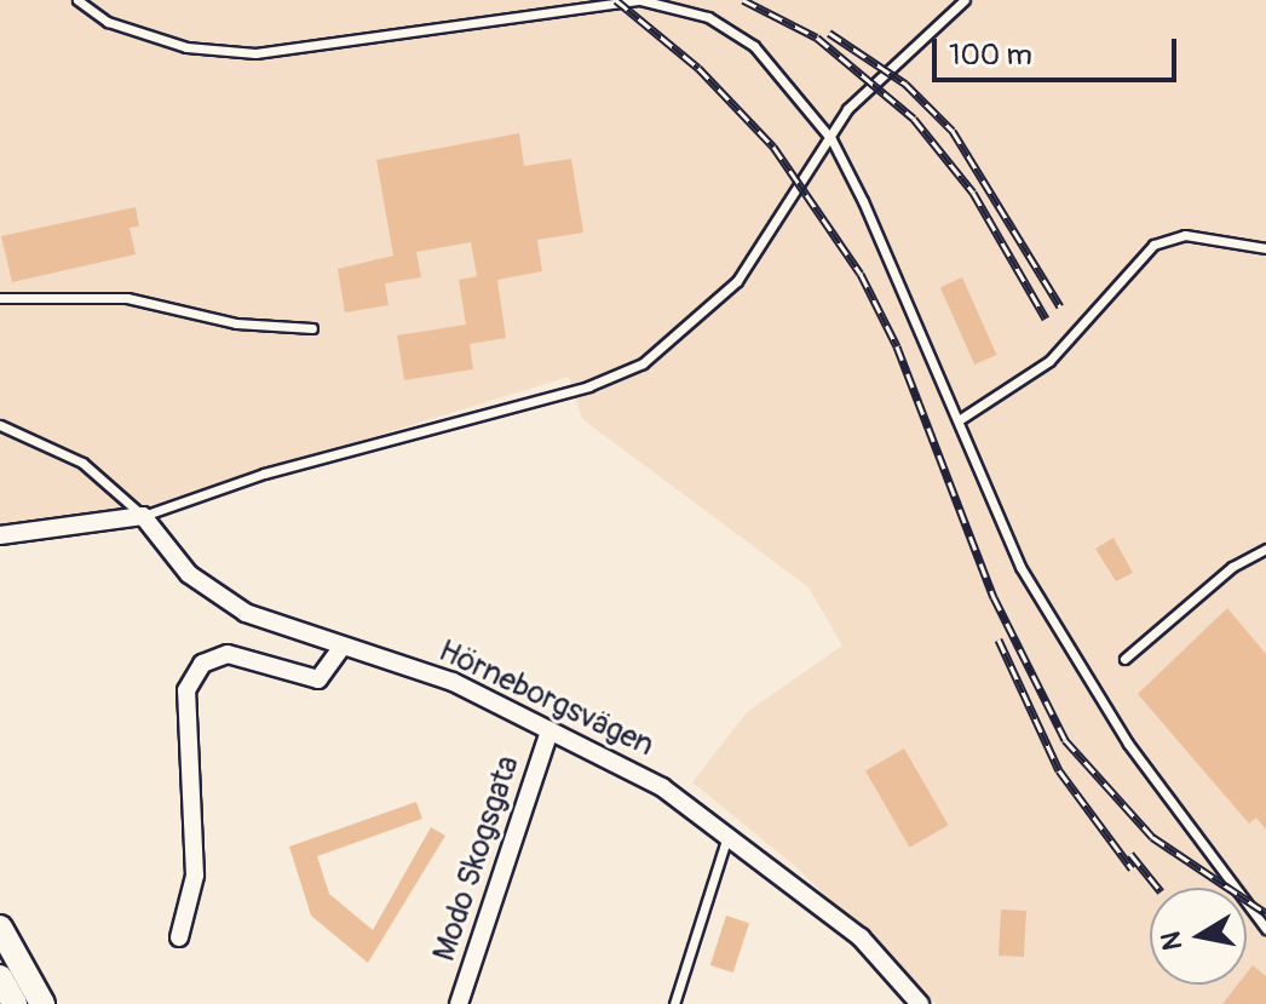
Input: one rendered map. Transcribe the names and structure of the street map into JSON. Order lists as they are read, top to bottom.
{
  "streets": {
    "street": ["Hörneborgsvägen", "Modo Skogsgata"]
  },
  "crossings": [
    ["Hörneborgsvägen", "Modo Skogsgata"]
  ],
  "scale_bar": "100 m",
  "north": "left"
}
